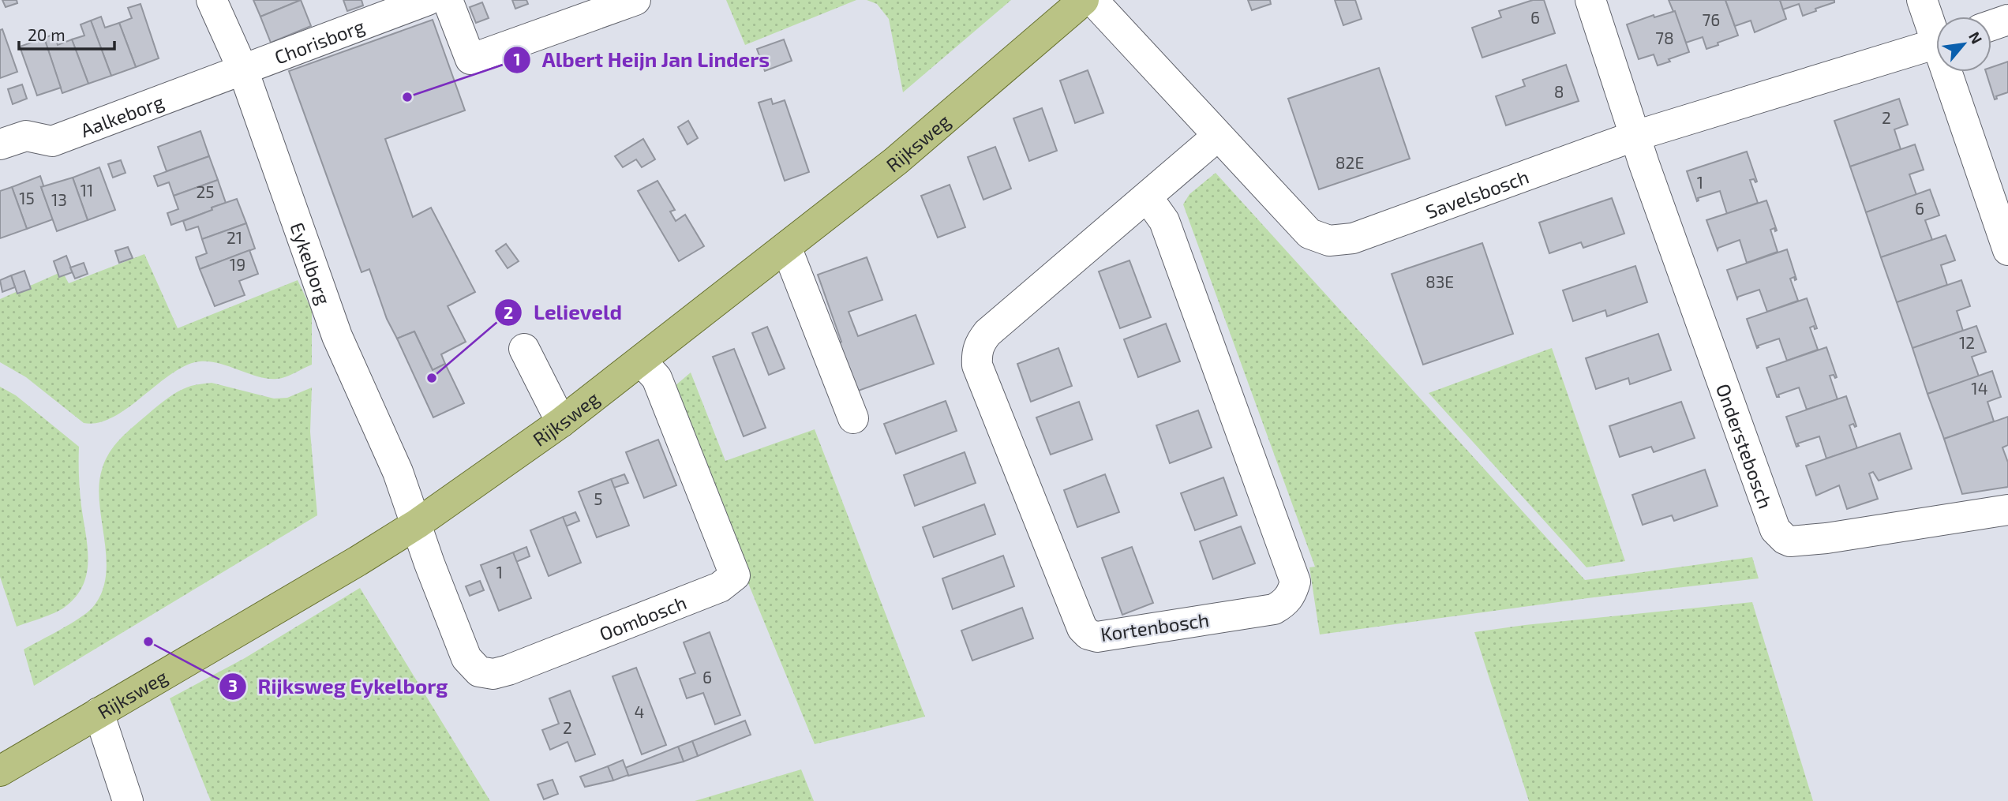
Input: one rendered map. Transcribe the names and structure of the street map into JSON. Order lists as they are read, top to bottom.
{
  "streets": {
    "main road": ["Rijksweg"],
    "street": [
      "Chorisborg",
      "Aalkeborg",
      "Savelsbosch",
      "Eykelborg",
      "Onderstebosch",
      "Oombosch",
      "Kortenbosch"
    ]
  },
  "crossings": [
    ["Chorisborg", "Aalkeborg"],
    ["Chorisborg", "Eykelborg"],
    ["Aalkeborg", "Eykelborg"],
    ["Rijksweg", "Eykelborg"],
    ["Rijksweg", "Oombosch"],
    ["Savelsbosch", "Onderstebosch"],
    ["Savelsbosch", "Kortenbosch"],
    ["Eykelborg", "Oombosch"]
  ],
  "places": ["Albert Heijn Jan Linders", "Lelieveld", "Rijksweg Eykelborg"],
  "house_numbers": [
    "6",
    "76",
    "78",
    "8",
    "2",
    "82E",
    "1",
    "11",
    "25",
    "15",
    "13",
    "6",
    "21",
    "19",
    "83E",
    "12",
    "14",
    "5",
    "1",
    "6",
    "4",
    "2"
  ],
  "scale_bar": "20 m",
  "north": "top right"
}
